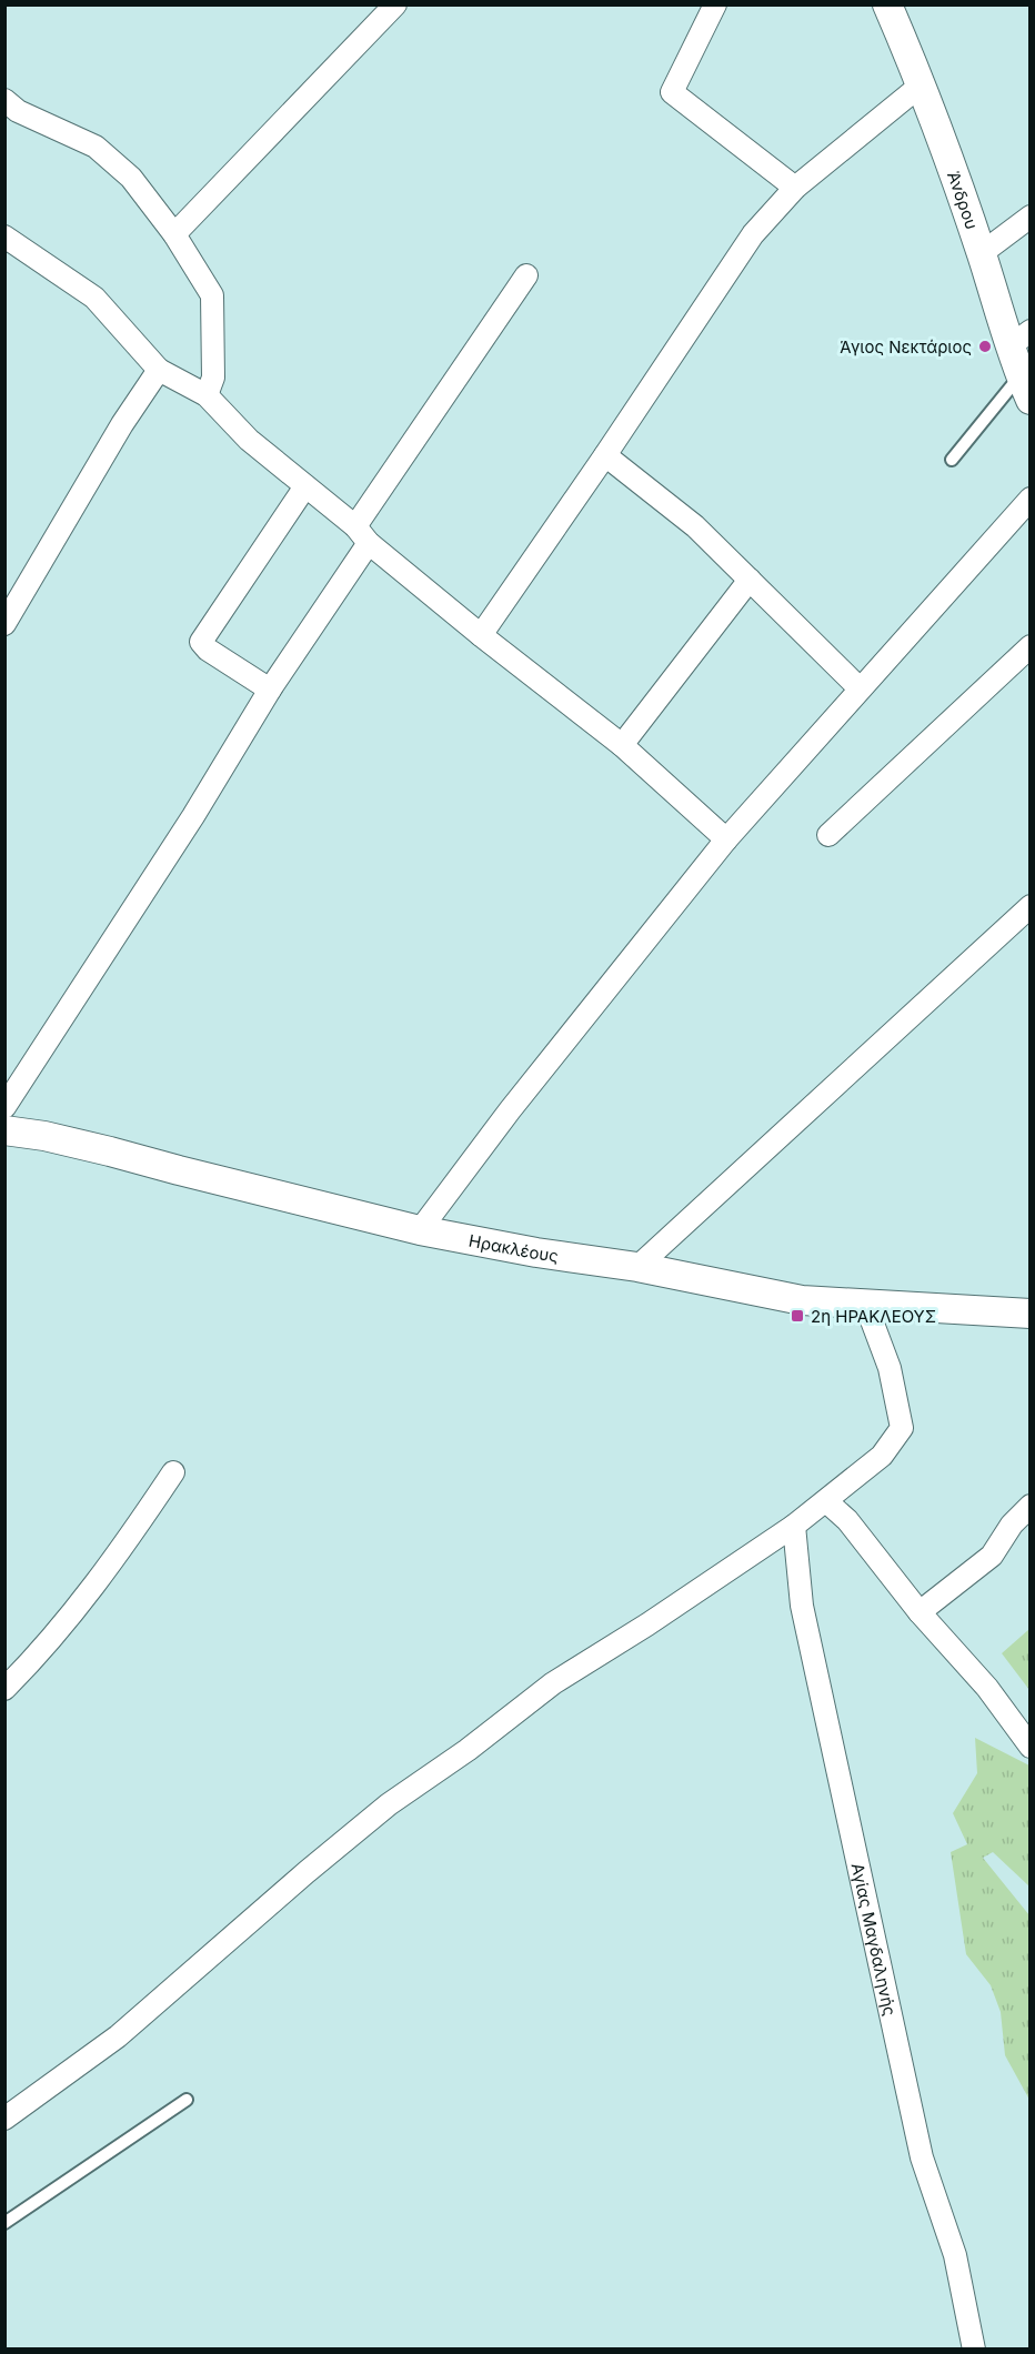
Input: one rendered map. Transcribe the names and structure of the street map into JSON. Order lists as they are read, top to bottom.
{
  "streets": {
    "street": ["Άνδρου", "Ηρακλέους", "Αγίας Μαγδαληνής"]
  },
  "places": {
    "other": ["Άγιος Νεκτάριος"],
    "transit": ["2η ΗΡΑΚΛΕΟΥΣ"]
  }
}
